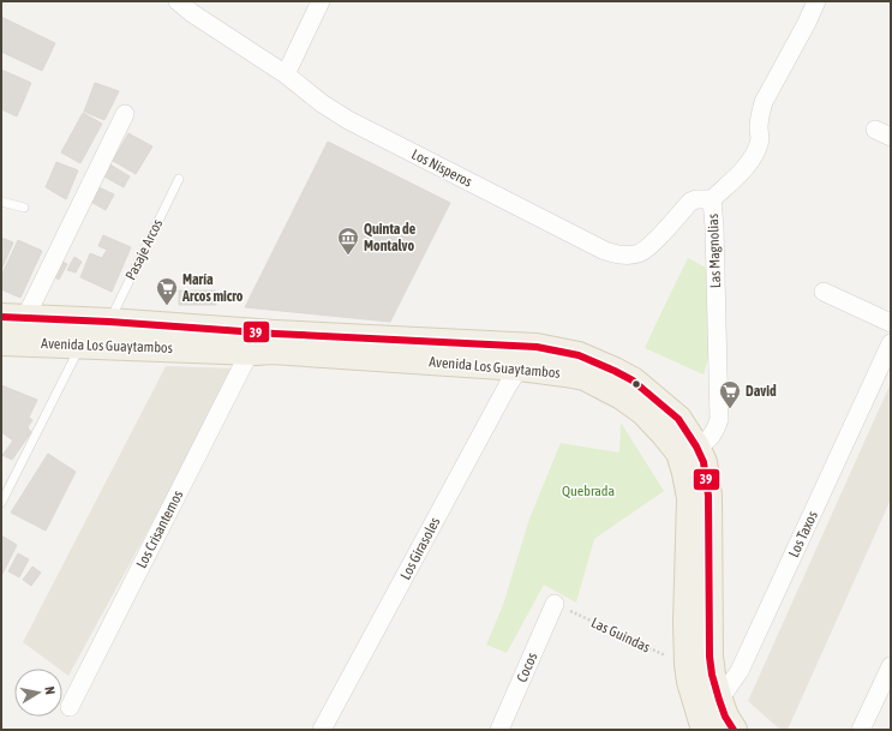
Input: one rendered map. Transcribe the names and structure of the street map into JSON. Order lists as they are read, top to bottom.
{
  "streets": {
    "main road": ["Avenida Los Guaytambos"],
    "street": [
      "Los Nisperos",
      "Las Magnolias",
      "Los Crisantemos",
      "Los Taxos",
      "Los Girasoles",
      "Cocos"
    ],
    "lane": ["Pasaje Arcos"],
    "path": ["Las Guindas"]
  },
  "crossings": [
    ["Los Nisperos", "Las Magnolias"],
    ["Pasaje Arcos", "Avenida Los Guaytambos"],
    ["Las Magnolias", "Avenida Los Guaytambos"],
    ["Avenida Los Guaytambos", "Los Crisantemos"],
    ["Avenida Los Guaytambos", "Los Taxos"],
    ["Avenida Los Guaytambos", "Los Girasoles"],
    ["Avenida Los Guaytambos", "Las Guindas"],
    ["Las Guindas", "Cocos"]
  ],
  "parks": ["Quebrada"],
  "places": {
    "museum": ["Quinta de Montalvo"],
    "supermarket": ["María Arcos micro", "David"]
  },
  "lines": ["transit line 39"],
  "north": "right"
}
